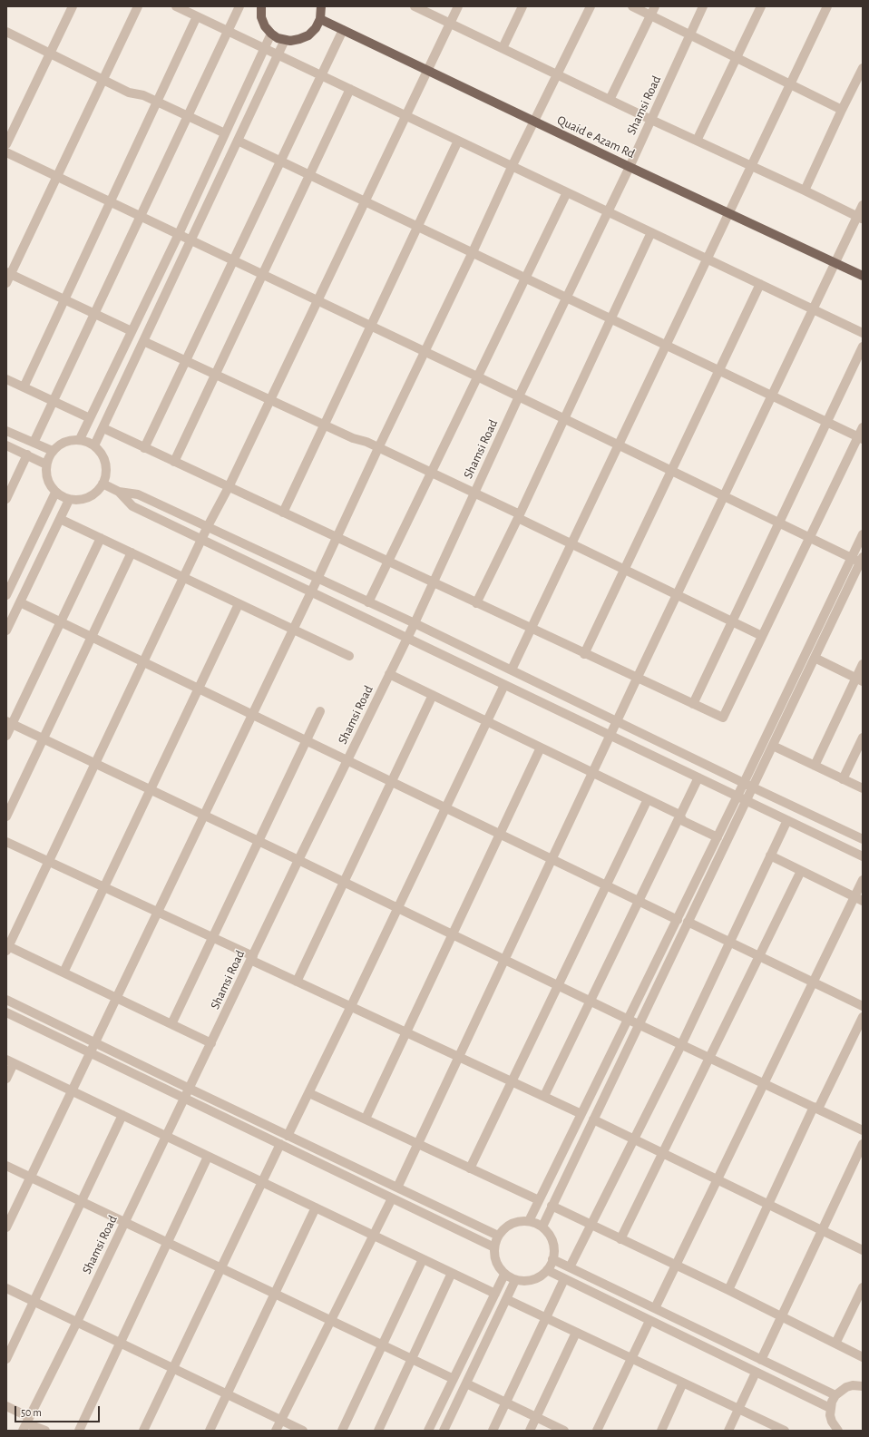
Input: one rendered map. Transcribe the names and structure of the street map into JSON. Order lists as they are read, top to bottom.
{
  "streets": {
    "main road": ["Quaid e Azam Rd"],
    "street": ["Shamsi Road"]
  },
  "crossings": [
    ["Shamsi Road", "Quaid e Azam Rd"]
  ],
  "scale_bar": "50 m"
}
